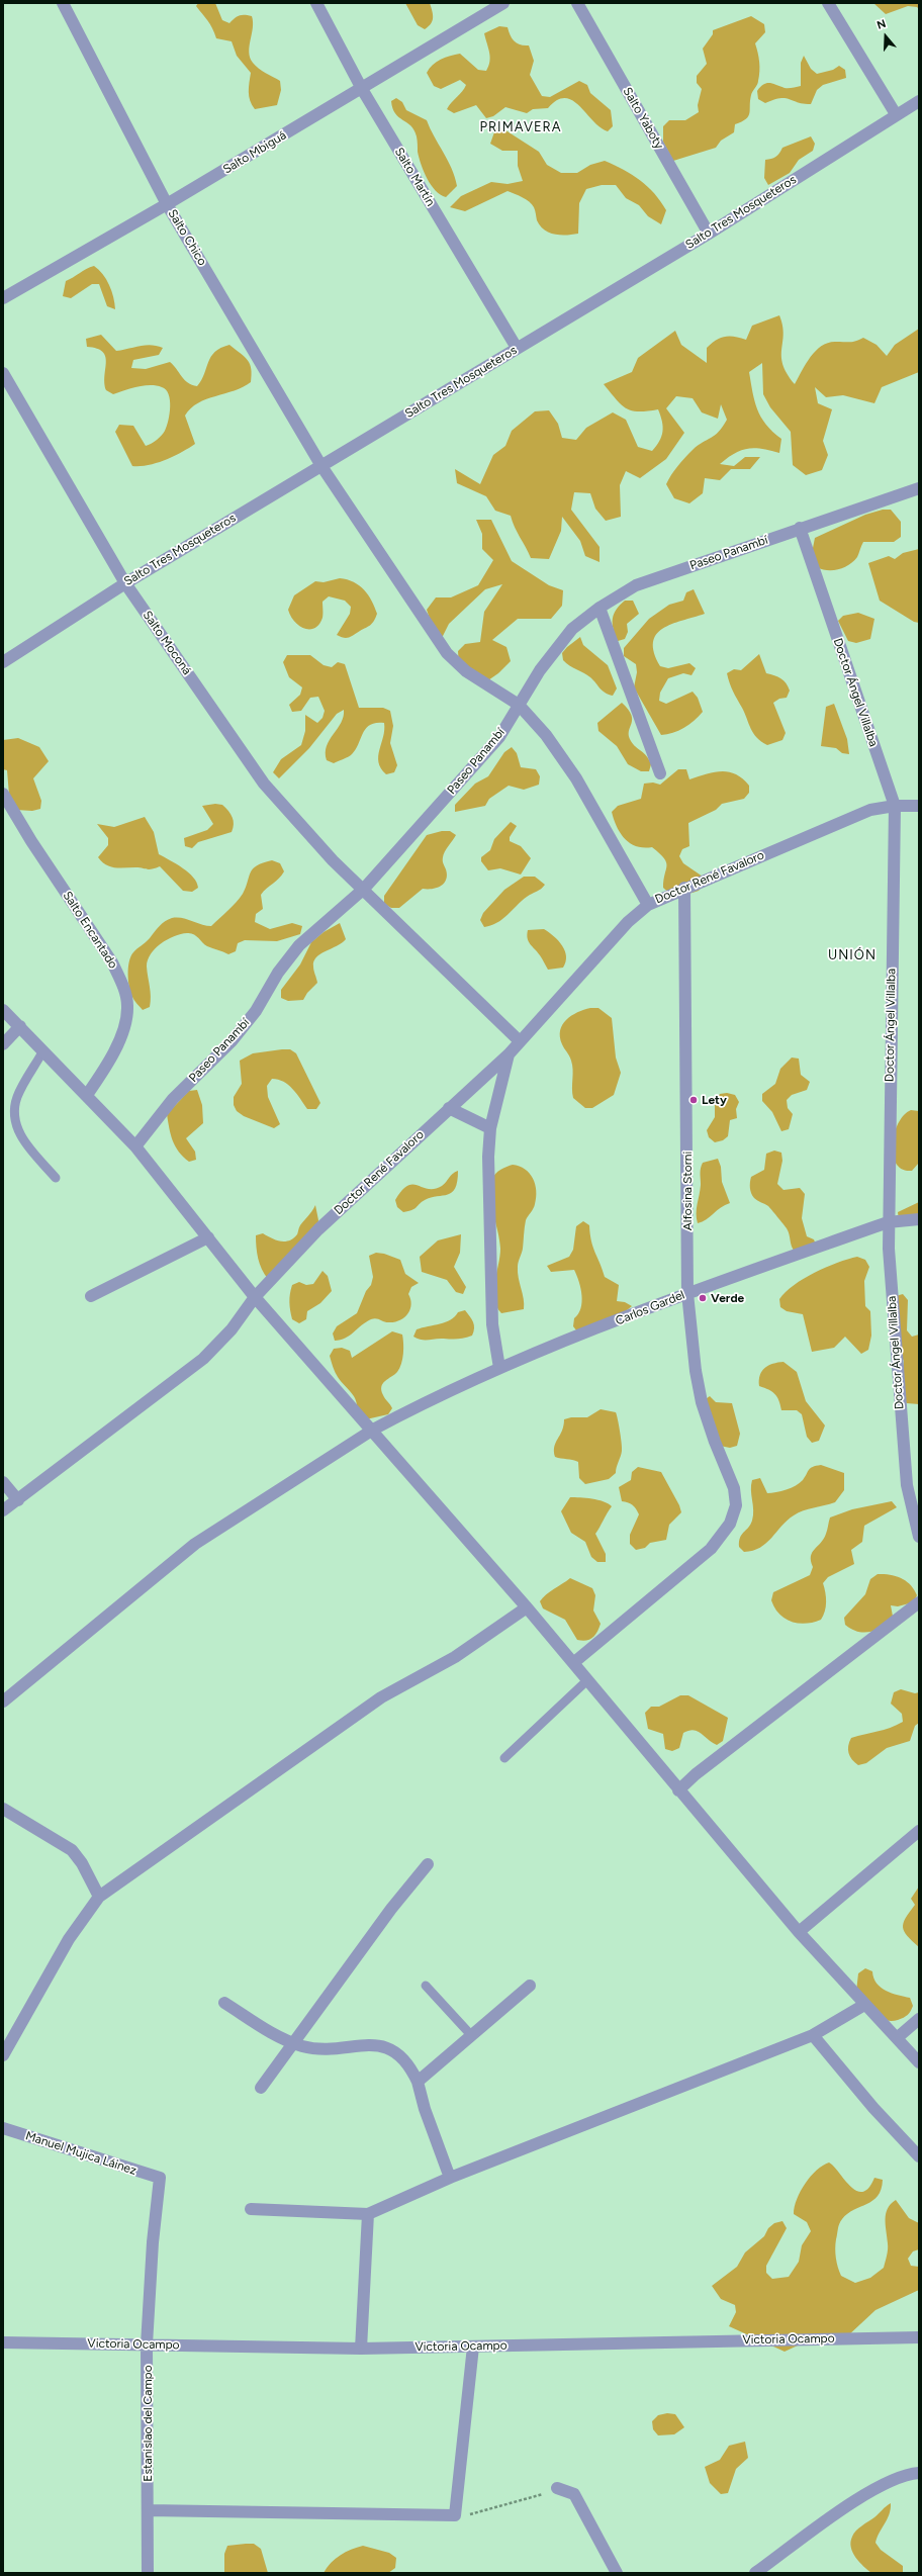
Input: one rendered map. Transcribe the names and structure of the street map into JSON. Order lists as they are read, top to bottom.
{
  "streets": {
    "street": [
      "Salto Yaboty",
      "Salto Mbiguá",
      "Salto Martín",
      "Salto Tres Mosqueteros",
      "Salto Chico",
      "Paseo Panambí",
      "Salto Moconá",
      "Doctor Ángel Villalba",
      "Doctor René Favaloro",
      "Salto Encantado",
      "Alfosina Storni",
      "Carlos Gardel",
      "Manuel Mujica Láinez",
      "Victoria Ocampo",
      "Estanislao del Campo"
    ]
  },
  "crossings": [
    ["Salto Yaboty", "Salto Tres Mosqueteros"],
    ["Salto Mbiguá", "Salto Martín"],
    ["Salto Mbiguá", "Salto Chico"],
    ["Salto Martín", "Salto Tres Mosqueteros"],
    ["Salto Tres Mosqueteros", "Salto Chico"],
    ["Salto Tres Mosqueteros", "Salto Moconá"],
    ["Salto Chico", "Paseo Panambí"],
    ["Salto Chico", "Doctor René Favaloro"],
    ["Paseo Panambí", "Salto Moconá"],
    ["Paseo Panambí", "Doctor Ángel Villalba"],
    ["Salto Moconá", "Doctor René Favaloro"],
    ["Doctor Ángel Villalba", "Doctor René Favaloro"],
    ["Doctor Ángel Villalba", "Carlos Gardel"],
    ["Doctor René Favaloro", "Alfosina Storni"],
    ["Doctor René Favaloro", "Carlos Gardel"],
    ["Alfosina Storni", "Carlos Gardel"],
    ["Manuel Mujica Láinez", "Estanislao del Campo"],
    ["Victoria Ocampo", "Estanislao del Campo"]
  ],
  "districts": ["PRIMAVERA", "UNIÓN"],
  "places": ["Lety", "Verde"],
  "north": "top"
}
